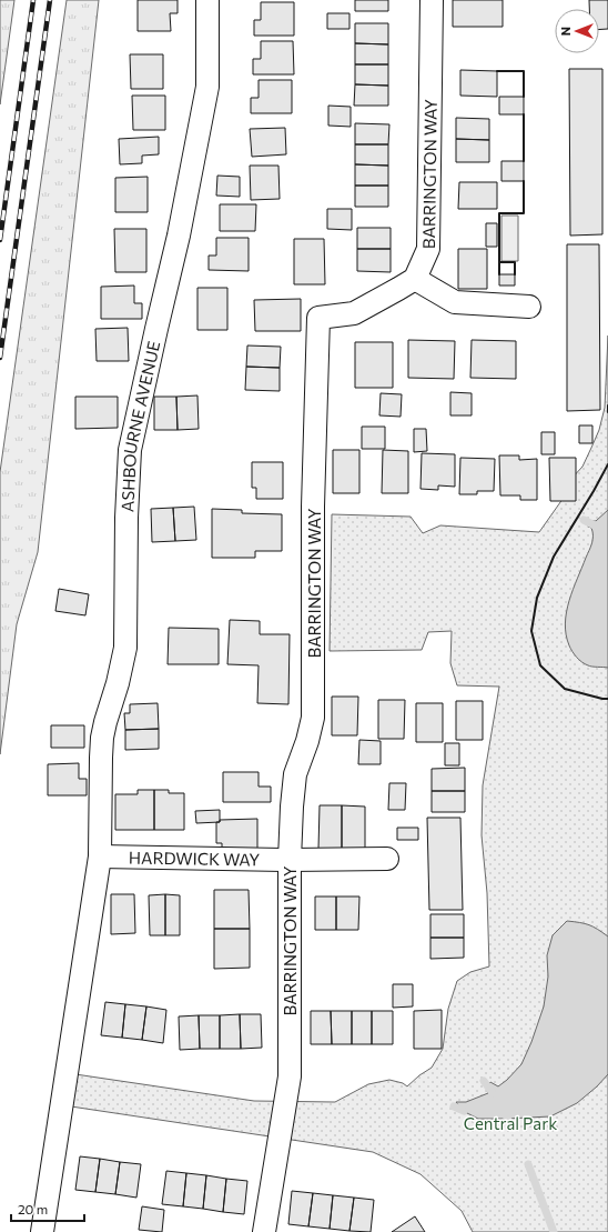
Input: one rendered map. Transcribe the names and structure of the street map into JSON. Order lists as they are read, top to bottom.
{
  "streets": {
    "street": ["BARRINGTON WAY", "ASHBOURNE AVENUE", "HARDWICK WAY"]
  },
  "crossings": [
    ["BARRINGTON WAY", "HARDWICK WAY"],
    ["ASHBOURNE AVENUE", "HARDWICK WAY"]
  ],
  "parks": ["Central Park"],
  "scale_bar": "20 m",
  "north": "left"
}
